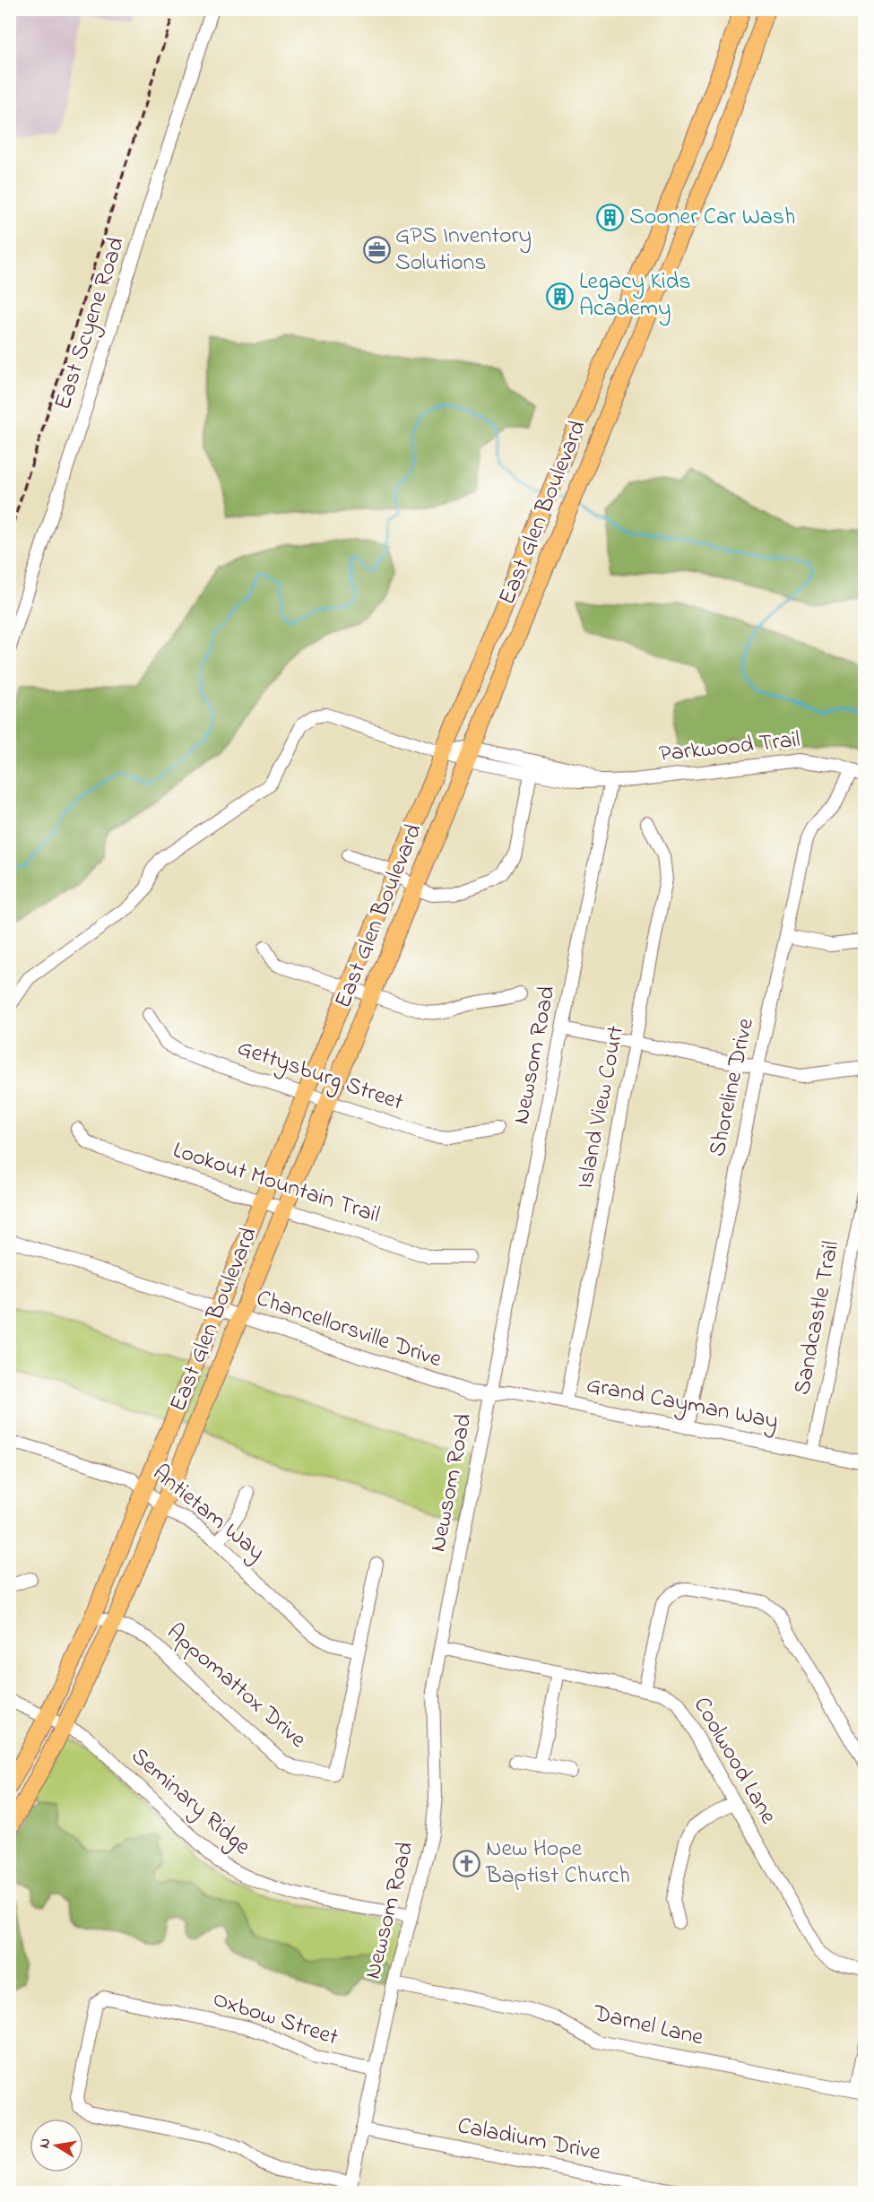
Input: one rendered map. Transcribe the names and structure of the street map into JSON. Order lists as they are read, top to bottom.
{
  "streets": {
    "main road": ["East Glen Boulevard"],
    "street": [
      "East Scyene Road",
      "Parkwood Trail",
      "Newsom Road",
      "Gettysburg Street",
      "Shoreline Drive",
      "Island View Court",
      "Lookout Mountain Trail",
      "Sandcastle Trail",
      "Chancellorsville Drive",
      "Grand Cayman Way",
      "Antietam Way",
      "Appomattox Drive",
      "Coolwood Lane",
      "Seminary Ridge",
      "Oxbow Street",
      "Darnel Lane",
      "Caladium Drive"
    ]
  },
  "crossings": [
    ["East Glen Boulevard", "Parkwood Trail"],
    ["East Glen Boulevard", "Gettysburg Street"],
    ["East Glen Boulevard", "Lookout Mountain Trail"],
    ["East Glen Boulevard", "Chancellorsville Drive"],
    ["East Glen Boulevard", "Antietam Way"],
    ["East Glen Boulevard", "Appomattox Drive"],
    ["East Glen Boulevard", "Seminary Ridge"],
    ["Parkwood Trail", "Newsom Road"],
    ["Parkwood Trail", "Shoreline Drive"],
    ["Newsom Road", "Chancellorsville Drive"],
    ["Newsom Road", "Grand Cayman Way"],
    ["Newsom Road", "Coolwood Lane"],
    ["Newsom Road", "Seminary Ridge"],
    ["Newsom Road", "Oxbow Street"],
    ["Newsom Road", "Darnel Lane"],
    ["Newsom Road", "Caladium Drive"],
    ["Shoreline Drive", "Grand Cayman Way"],
    ["Island View Court", "Grand Cayman Way"],
    ["Sandcastle Trail", "Grand Cayman Way"],
    ["Chancellorsville Drive", "Grand Cayman Way"],
    ["Antietam Way", "Appomattox Drive"]
  ],
  "places": {
    "building": ["Sooner Car Wash", "Legacy Kids Academy"],
    "office": ["GPS Inventory Solutions"],
    "church": ["New Hope Baptist Church"]
  },
  "north": "left"
}
